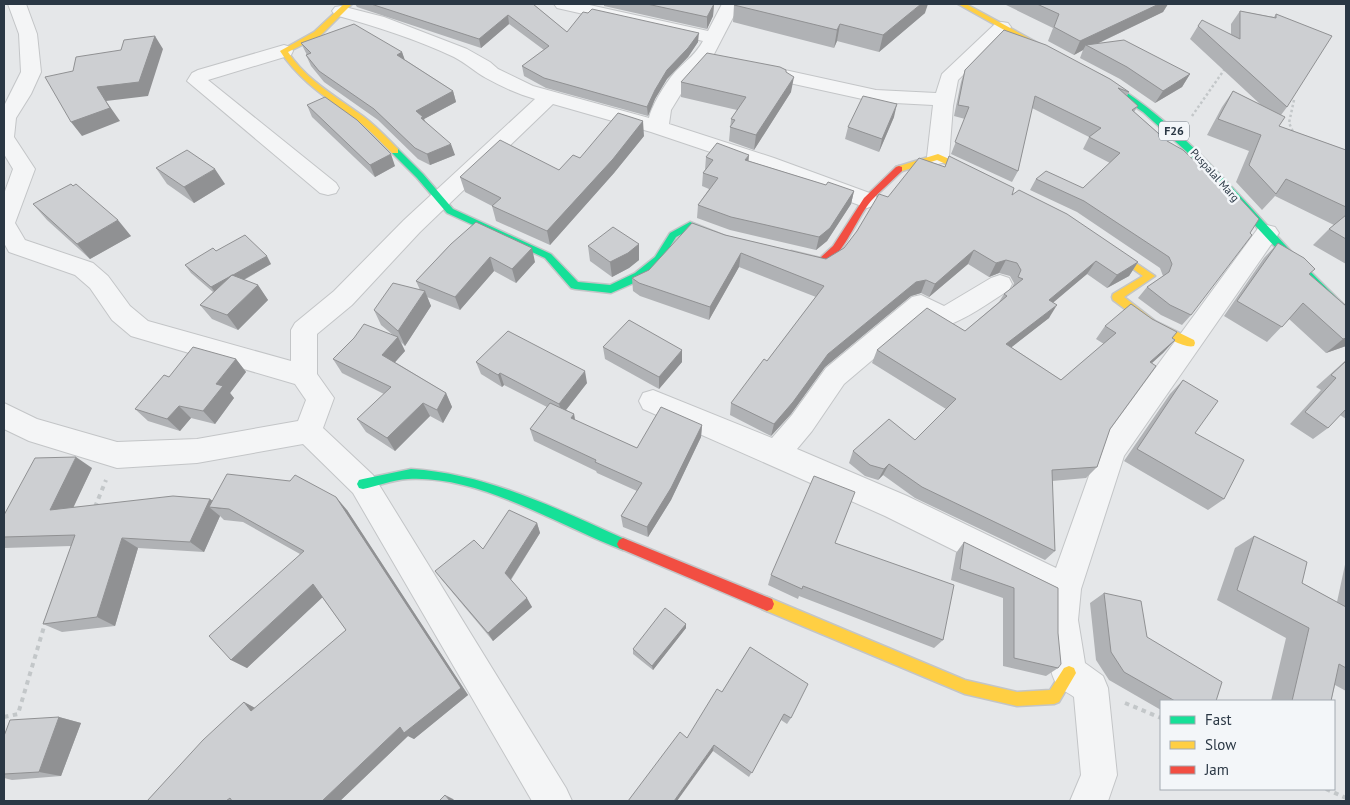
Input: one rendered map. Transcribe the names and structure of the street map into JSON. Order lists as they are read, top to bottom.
{
  "streets": {
    "street": ["F26", "Puspalal Marg"]
  },
  "legend": ["Fast", "Slow", "Jam"]
}
